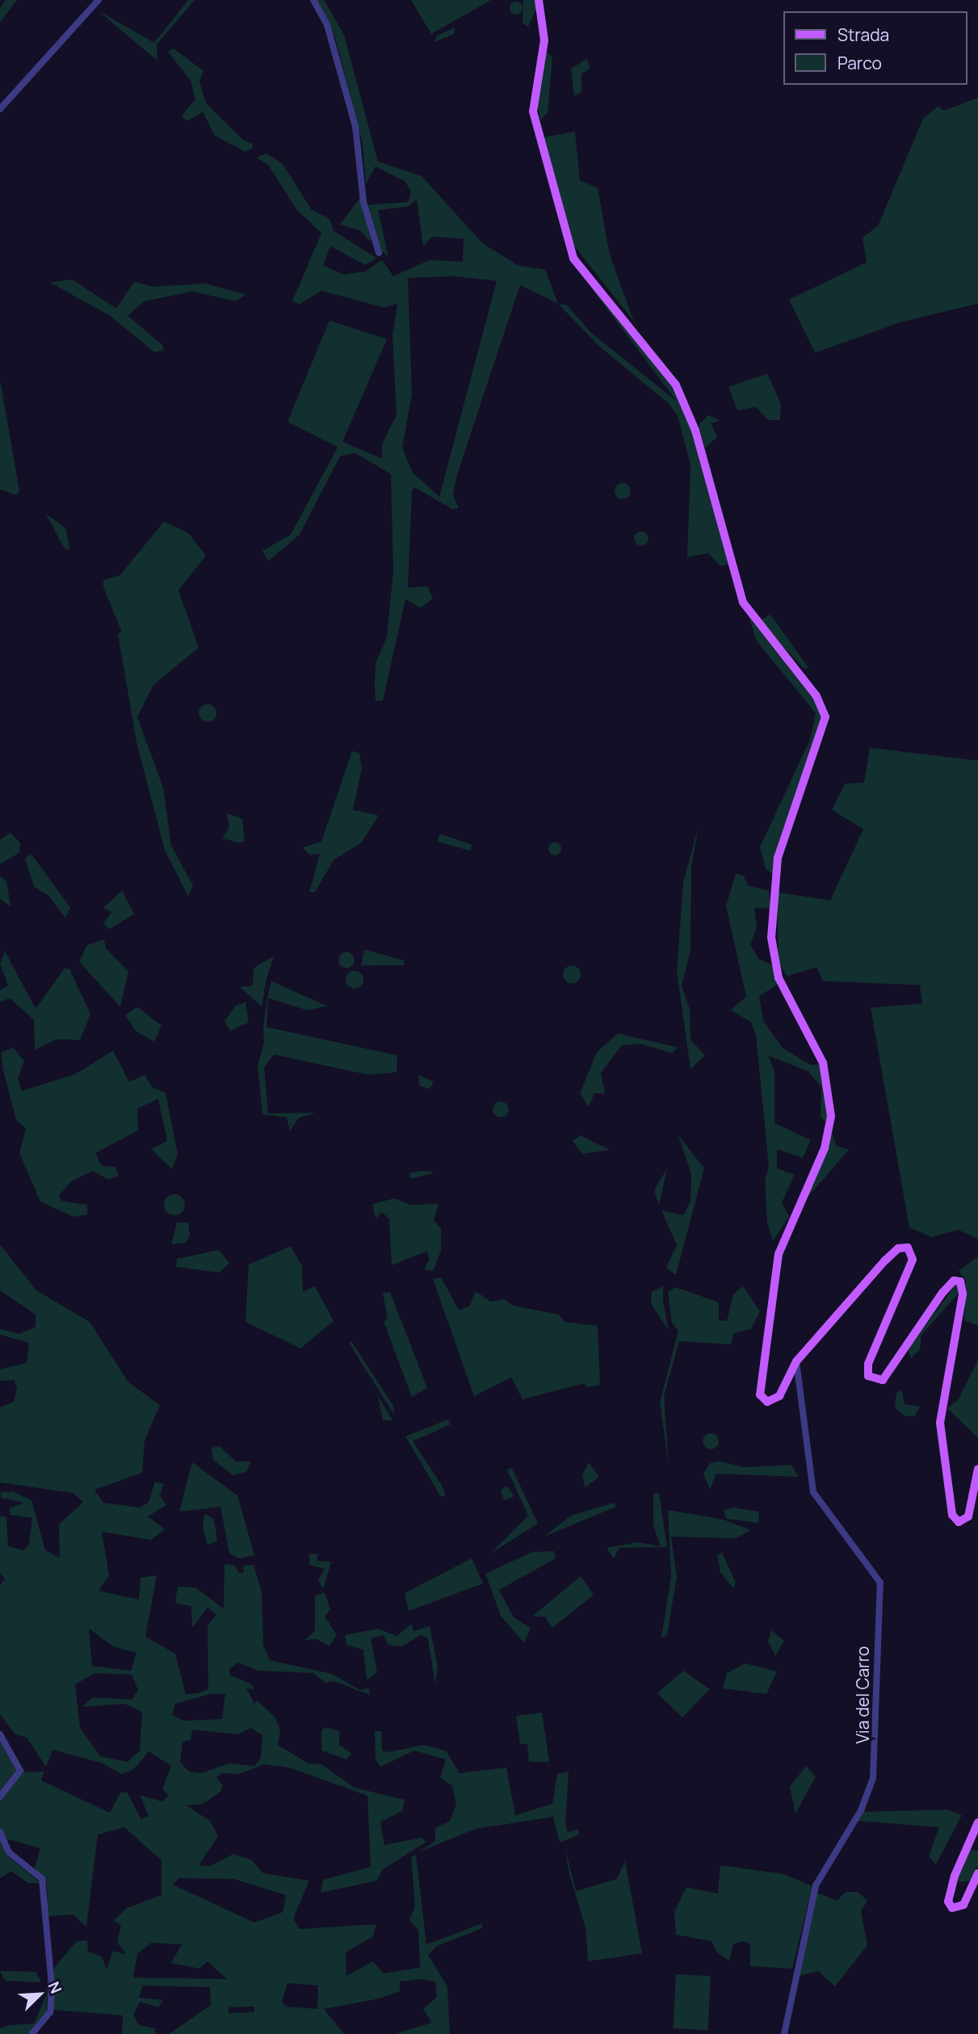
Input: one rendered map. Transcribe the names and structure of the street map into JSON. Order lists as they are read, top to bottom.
{
  "streets": {
    "street": ["Via del Carro"]
  },
  "legend": ["Strada", "Parco"],
  "north": "top right"
}
